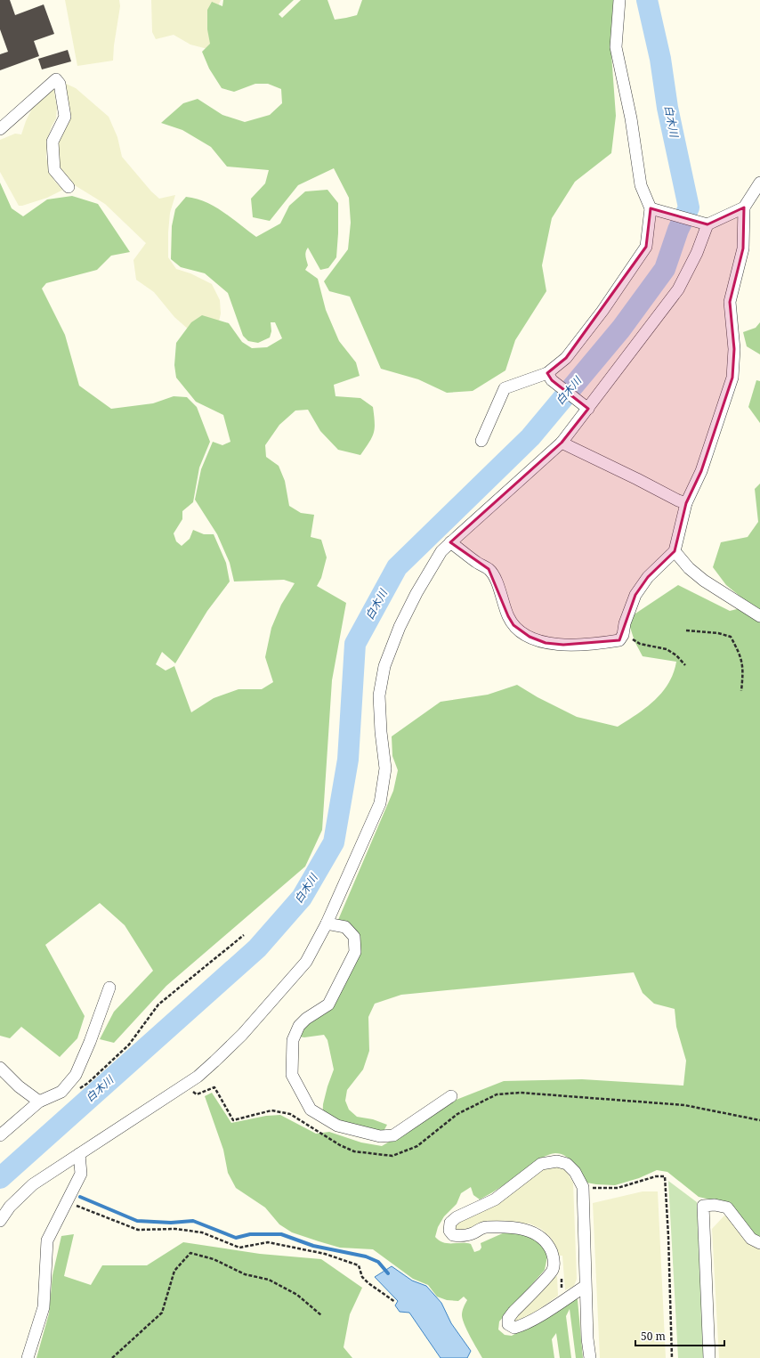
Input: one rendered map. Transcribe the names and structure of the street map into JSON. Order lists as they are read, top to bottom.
{
  "water": ["白木川"],
  "scale_bar": "50 m"
}
